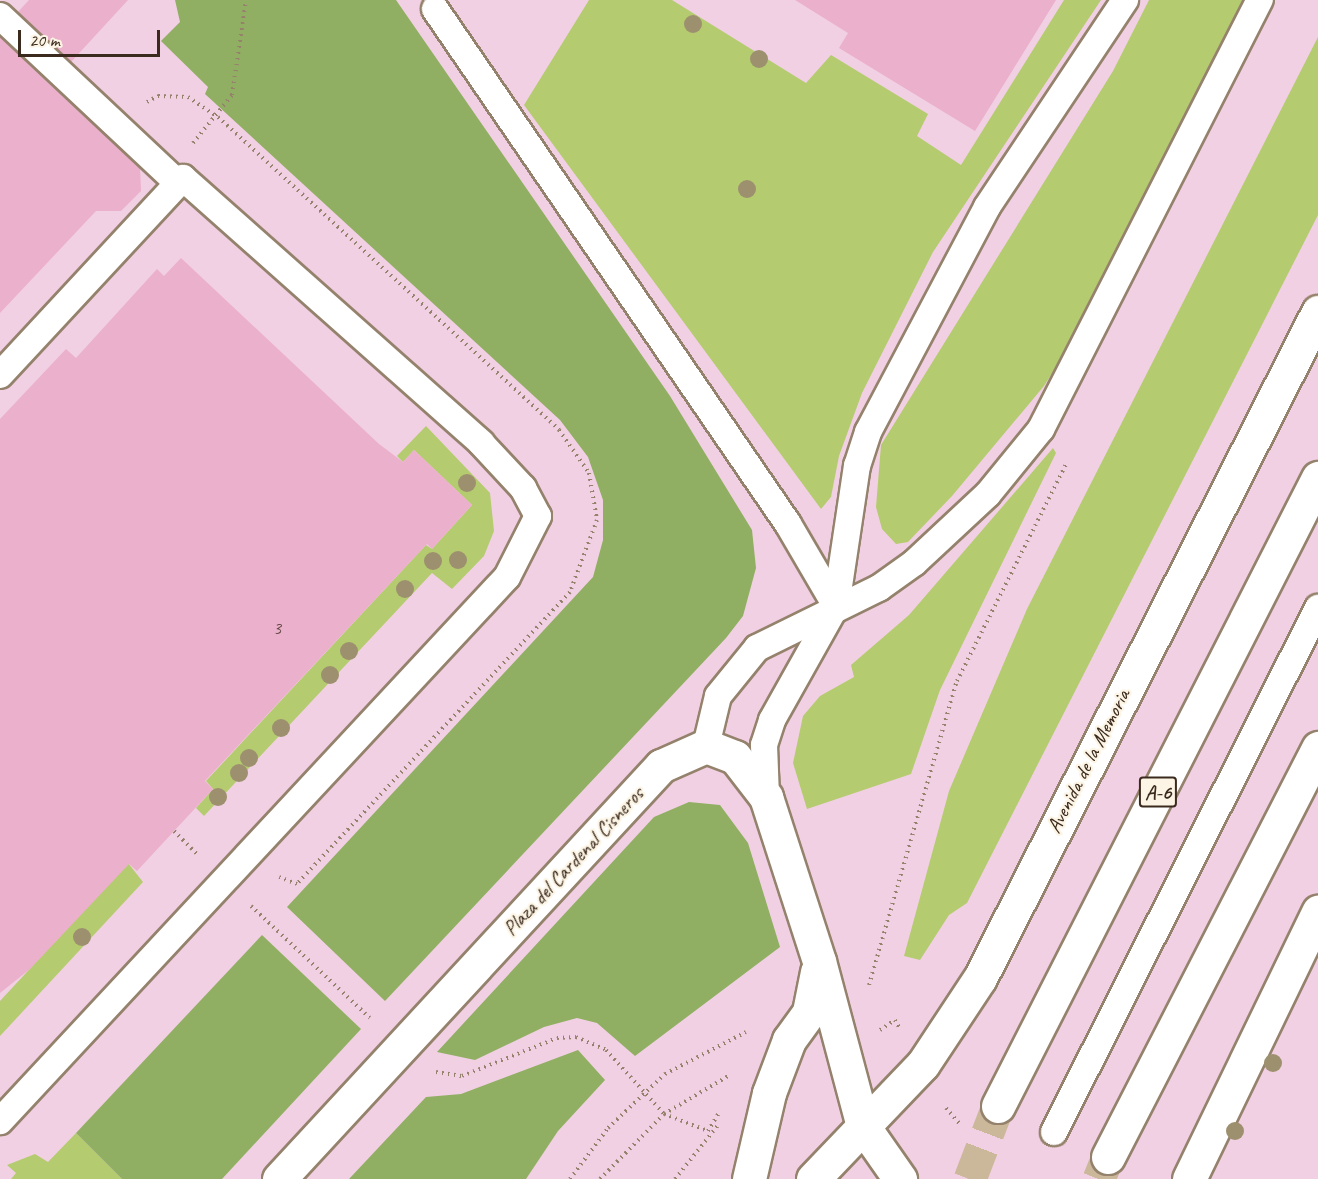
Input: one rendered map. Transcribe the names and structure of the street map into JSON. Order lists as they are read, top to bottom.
{
  "streets": {
    "main road": ["Avenida de la Memoria", "A-6", "Plaza del Cardenal Cisneros"]
  },
  "house_numbers": ["3"],
  "scale_bar": "20 m"
}
